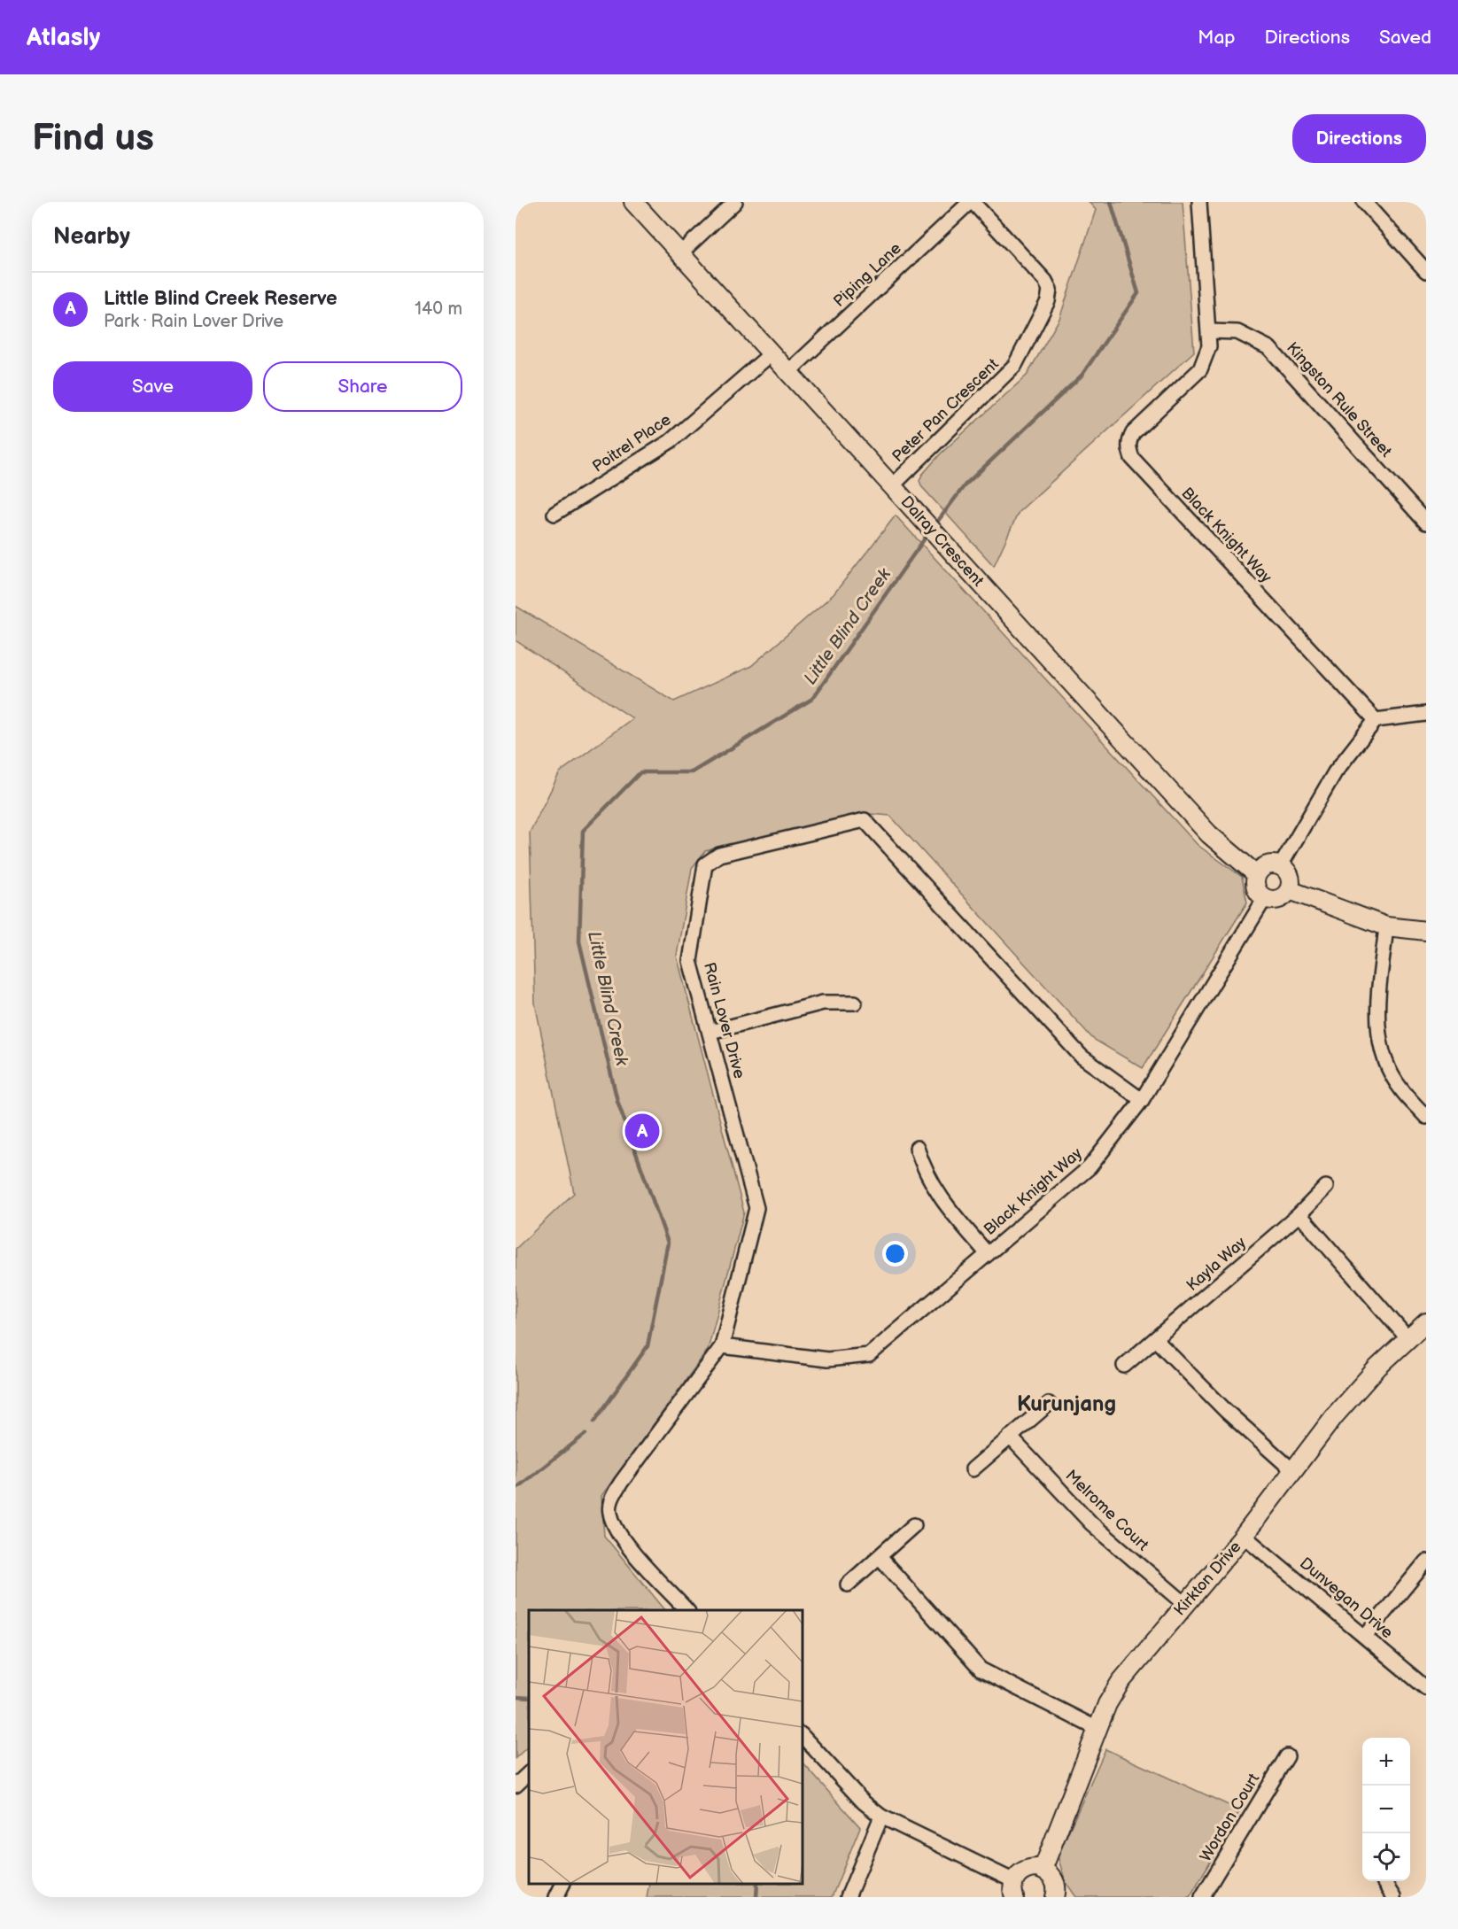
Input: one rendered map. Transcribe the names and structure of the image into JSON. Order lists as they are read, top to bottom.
{
  "streets": {
    "street": [
      "Piping Lane",
      "Kingston Rule Street",
      "Peter Pan Crescent",
      "Poitrel Place",
      "Black Knight Way",
      "Dalray Crescent",
      "Rain Lover Drive",
      "Kayla Way",
      "Melrome Court",
      "Kirkton Drive",
      "Dunvegan Drive",
      "Wordon Court"
    ]
  },
  "crossings": [
    ["Piping Lane", "Peter Pan Crescent"],
    ["Piping Lane", "Dalray Crescent"],
    ["Kingston Rule Street", "Black Knight Way"],
    ["Peter Pan Crescent", "Dalray Crescent"],
    ["Poitrel Place", "Dalray Crescent"],
    ["Black Knight Way", "Dalray Crescent"],
    ["Black Knight Way", "Rain Lover Drive"],
    ["Melrome Court", "Kirkton Drive"],
    ["Kirkton Drive", "Dunvegan Drive"]
  ],
  "districts": ["Kurunjang"],
  "water": ["Little Blind Creek"],
  "page": {
    "header": "Atlasly",
    "nav": ["Map", "Directions", "Saved"],
    "buttons": [
      "Directions",
      ["Save", "Share"]
    ],
    "title": "Find us",
    "heading": "Nearby",
    "list": [
      {
        "mark": "A",
        "name": "Little Blind Creek Reserve",
        "note": "Park · Rain Lover Drive",
        "value": "140 m"
      }
    ],
    "pins": "A",
    "map_buttons": ["+", "−"]
  }
}
